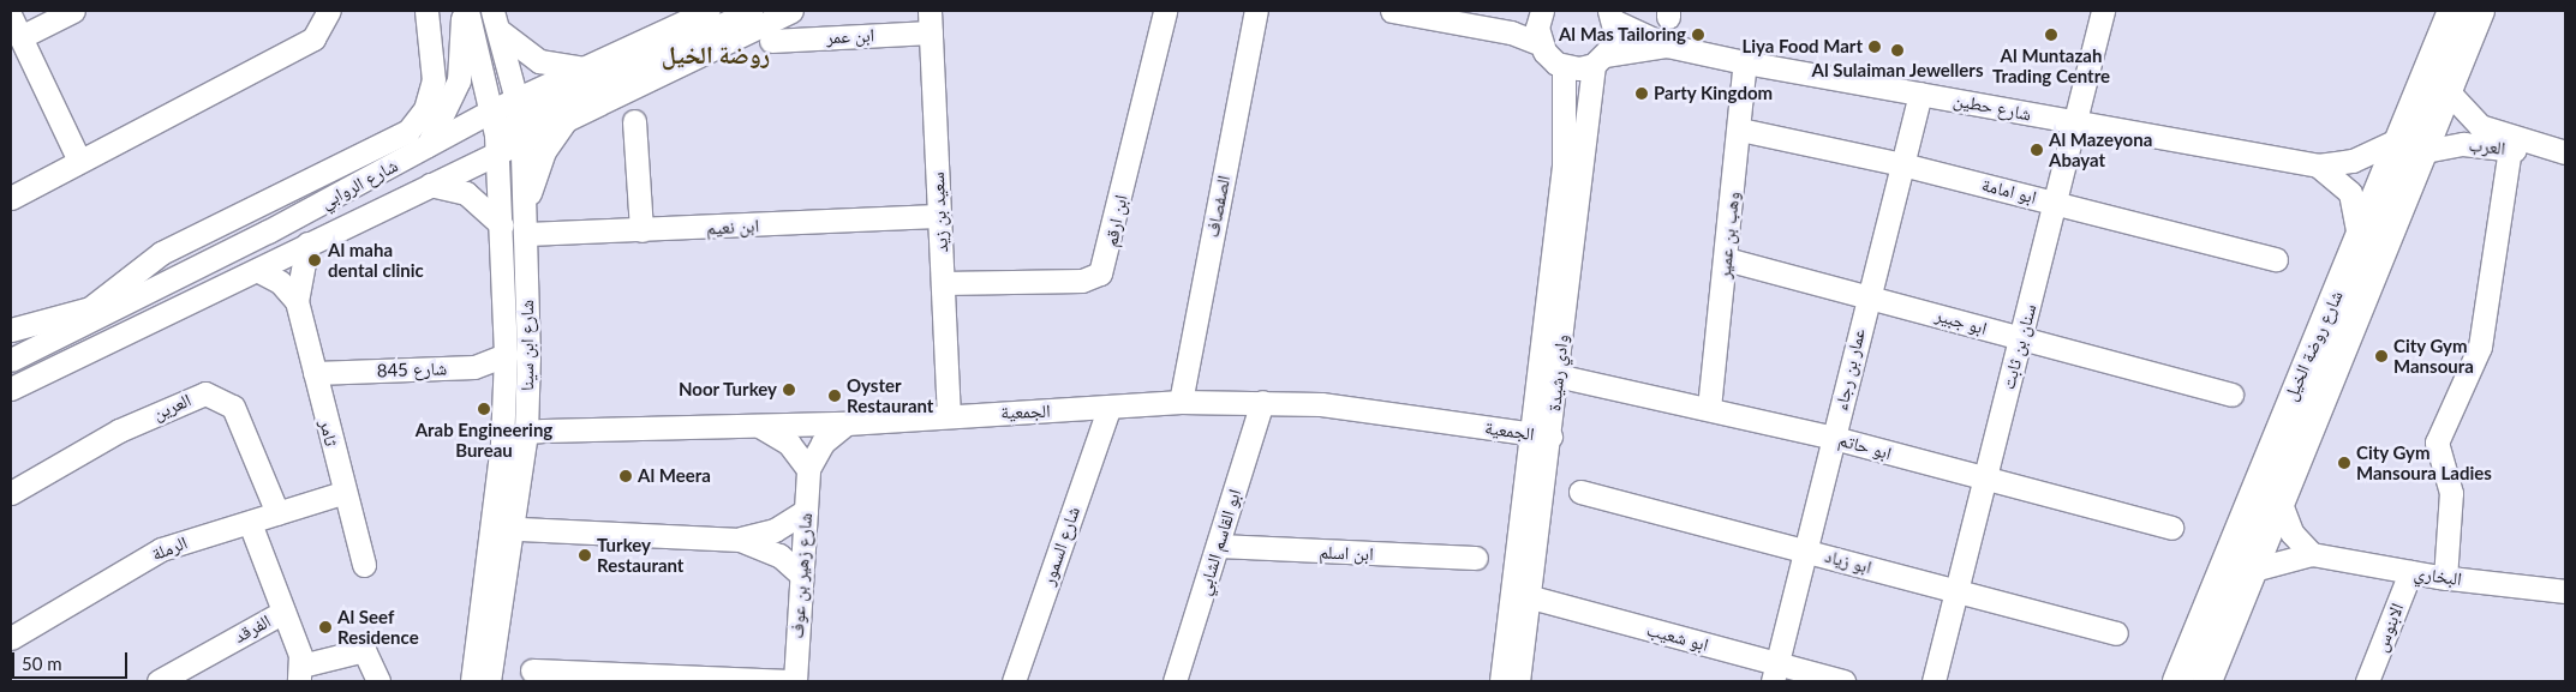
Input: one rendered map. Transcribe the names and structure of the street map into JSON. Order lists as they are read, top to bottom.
{
  "streets": {
    "main road": ["شارع روضة الخيل"],
    "street": [
      "ابن عمر",
      "شارع حطين",
      "العرب",
      "شارع الروابي",
      "ابو امامة",
      "الصفصاف",
      "سعيد بن زيد",
      "ابن ارقم",
      "ابن نعيم",
      "وهب بن عمير",
      "ابو جبير",
      "شارع ابن سينا",
      "سنان بن ثابت",
      "شارع 845",
      "عمار بن رجاء",
      "وادي رشيدة",
      "العرين",
      "الجمعية",
      "ثامر",
      "ابو حاتم",
      "ابو القاسم الشابي",
      "شارع السمور",
      "الرملة",
      "ابن اسلم",
      "ابو زياد",
      "شارع زهير بن عوف",
      "البخاري",
      "الابنوس",
      "الفرقد",
      "ابو شعيب"
    ]
  },
  "crossings": [
    ["ابن عمر", "سعيد بن زيد"],
    ["شارع حطين", "وهب بن عمير"],
    ["شارع حطين", "شارع روضة الخيل"],
    ["شارع حطين", "سنان بن ثابت"],
    ["شارع حطين", "عمار بن رجاء"],
    ["شارع حطين", "وادي رشيدة"],
    ["العرب", "شارع روضة الخيل"],
    ["شارع الروابي", "شارع ابن سينا"],
    ["شارع الروابي", "ثامر"],
    ["ابو امامة", "وهب بن عمير"],
    ["ابو امامة", "سنان بن ثابت"],
    ["ابو امامة", "عمار بن رجاء"],
    ["الصفصاف", "الجمعية"],
    ["سعيد بن زيد", "ابن ارقم"],
    ["سعيد بن زيد", "ابن نعيم"],
    ["سعيد بن زيد", "الجمعية"],
    ["ابن نعيم", "شارع ابن سينا"],
    ["وهب بن عمير", "ابو جبير"],
    ["وهب بن عمير", "ابو حاتم"],
    ["ابو جبير", "سنان بن ثابت"],
    ["ابو جبير", "عمار بن رجاء"],
    ["شارع ابن سينا", "شارع 845"],
    ["شارع ابن سينا", "الجمعية"],
    ["شارع روضة الخيل", "البخاري"],
    ["سنان بن ثابت", "ابو حاتم"],
    ["سنان بن ثابت", "ابو زياد"],
    ["شارع 845", "ثامر"],
    ["عمار بن رجاء", "ابو حاتم"],
    ["عمار بن رجاء", "ابو زياد"],
    ["عمار بن رجاء", "ابو شعيب"],
    ["وادي رشيدة", "الجمعية"],
    ["وادي رشيدة", "ابو حاتم"],
    ["وادي رشيدة", "ابو شعيب"],
    ["العرين", "الرملة"],
    ["الجمعية", "ابو القاسم الشابي"],
    ["الجمعية", "شارع السمور"],
    ["الجمعية", "شارع زهير بن عوف"],
    ["ثامر", "الرملة"],
    ["ابو القاسم الشابي", "ابن اسلم"],
    ["الرملة", "الفرقد"],
    ["البخاري", "الابنوس"]
  ],
  "districts": ["روضة الخيل"],
  "places": [
    "Al Mas Tailoring",
    "Al Muntazah Trading Centre",
    "Liya Food Mart",
    "Al Sulaiman Jewellers",
    "Party Kingdom",
    "Al Mazeyona Abayat",
    "Al maha dental clinic",
    "City Gym Mansoura",
    "Noor Turkey",
    "Oyster Restaurant",
    "Arab Engineering Bureau",
    "City Gym Mansoura Ladies",
    "Al Meera",
    "Turkey Restaurant",
    "Al Seef Residence"
  ],
  "scale_bar": "50 m"
}
